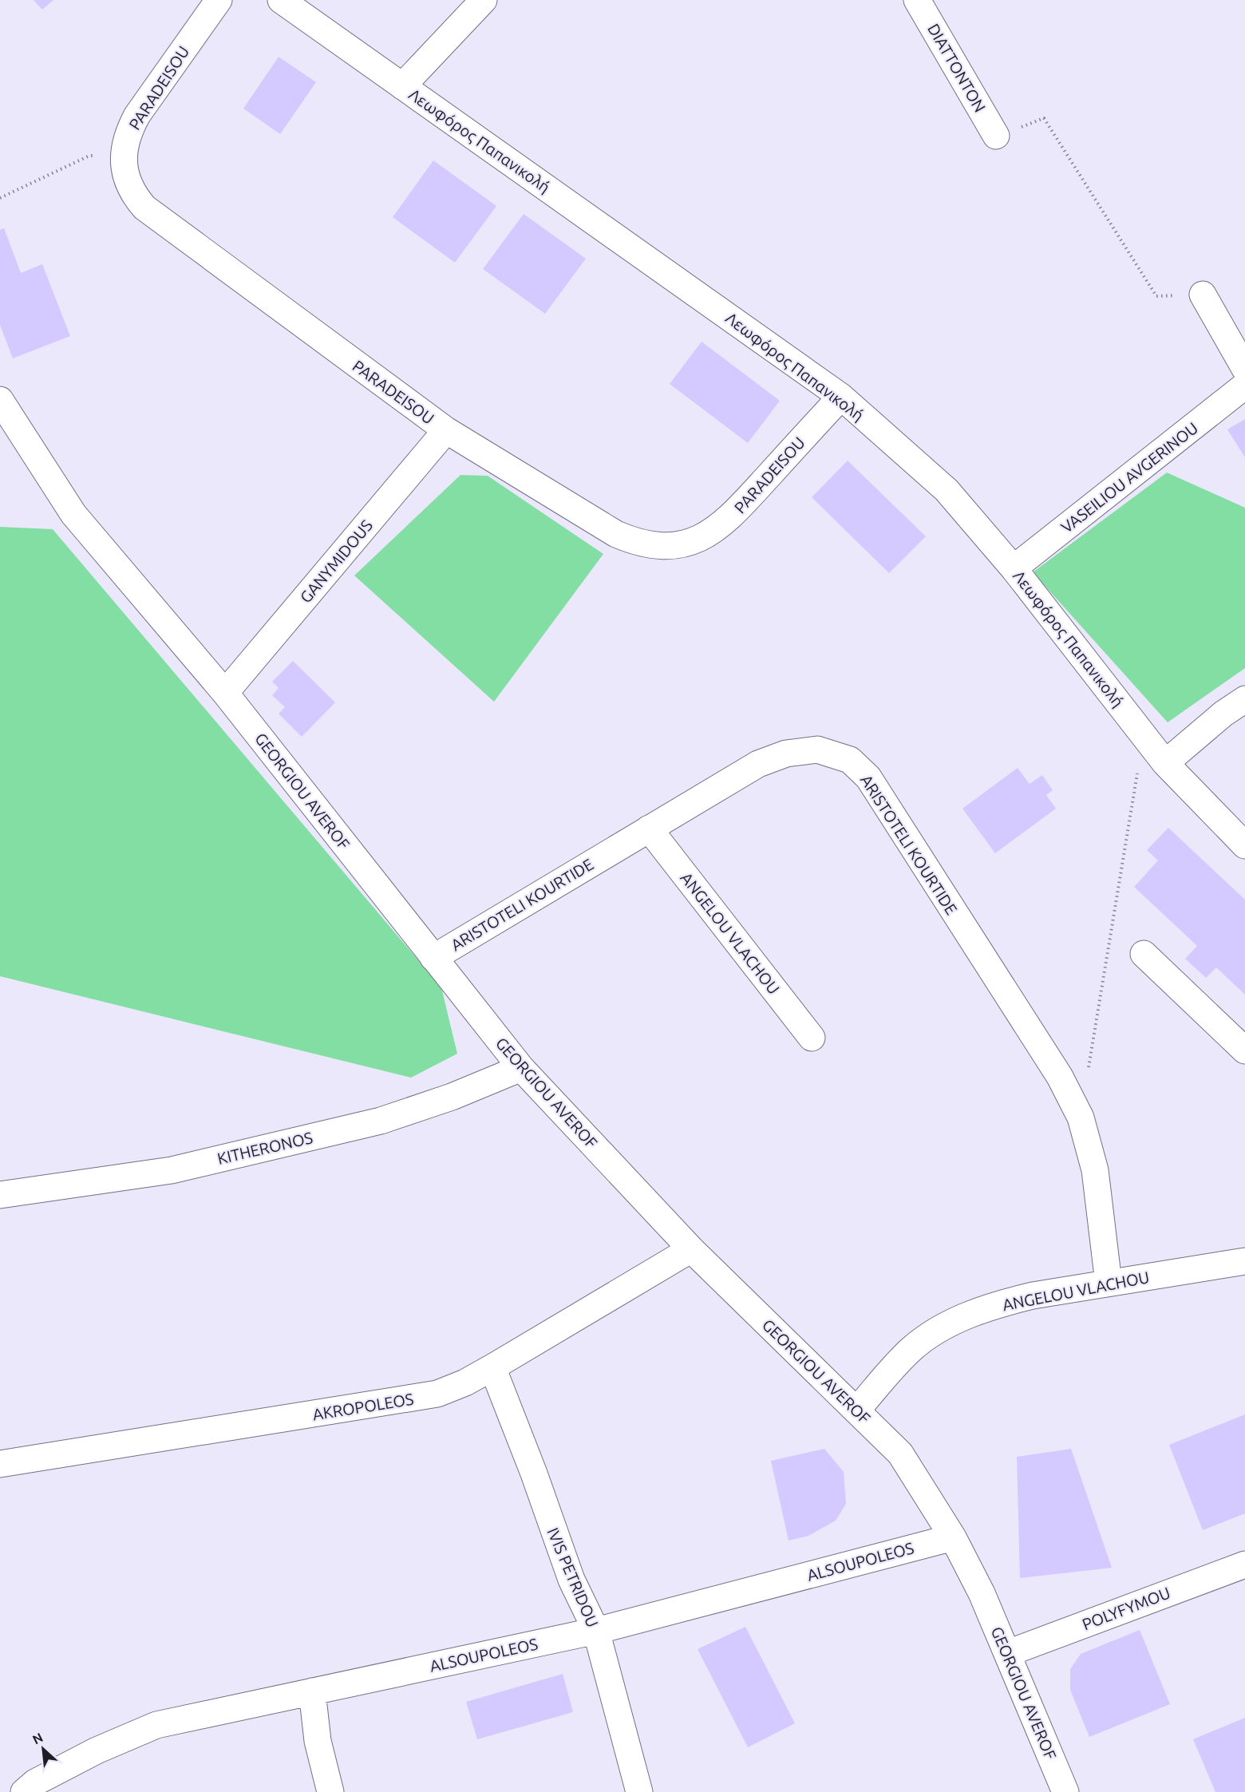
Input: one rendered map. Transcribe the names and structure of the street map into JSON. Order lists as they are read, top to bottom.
{
  "streets": {
    "street": [
      "DIATTONTON",
      "PARADEISOU",
      "Λεωφόρος Παπανικολή",
      "VASEILIOU AVGERINOU",
      "GANYMIDOUS",
      "GEORGIOU AVEROF",
      "ARISTOTELI KOURTIDE",
      "ANGELOU VLACHOU",
      "KITHERONOS",
      "AKROPOLEOS",
      "ALSOUPOLEOS",
      "IVIS PETRIDOU",
      "POLYFYMOU"
    ]
  },
  "crossings": [
    ["PARADEISOU", "Λεωφόρος Παπανικολή"],
    ["PARADEISOU", "GANYMIDOUS"],
    ["Λεωφόρος Παπανικολή", "VASEILIOU AVGERINOU"],
    ["GANYMIDOUS", "GEORGIOU AVEROF"],
    ["GEORGIOU AVEROF", "ARISTOTELI KOURTIDE"],
    ["GEORGIOU AVEROF", "ANGELOU VLACHOU"],
    ["GEORGIOU AVEROF", "KITHERONOS"],
    ["GEORGIOU AVEROF", "AKROPOLEOS"],
    ["GEORGIOU AVEROF", "ALSOUPOLEOS"],
    ["GEORGIOU AVEROF", "POLYFYMOU"],
    ["ARISTOTELI KOURTIDE", "ANGELOU VLACHOU"],
    ["AKROPOLEOS", "IVIS PETRIDOU"],
    ["ALSOUPOLEOS", "IVIS PETRIDOU"]
  ],
  "north": "top left"
}
